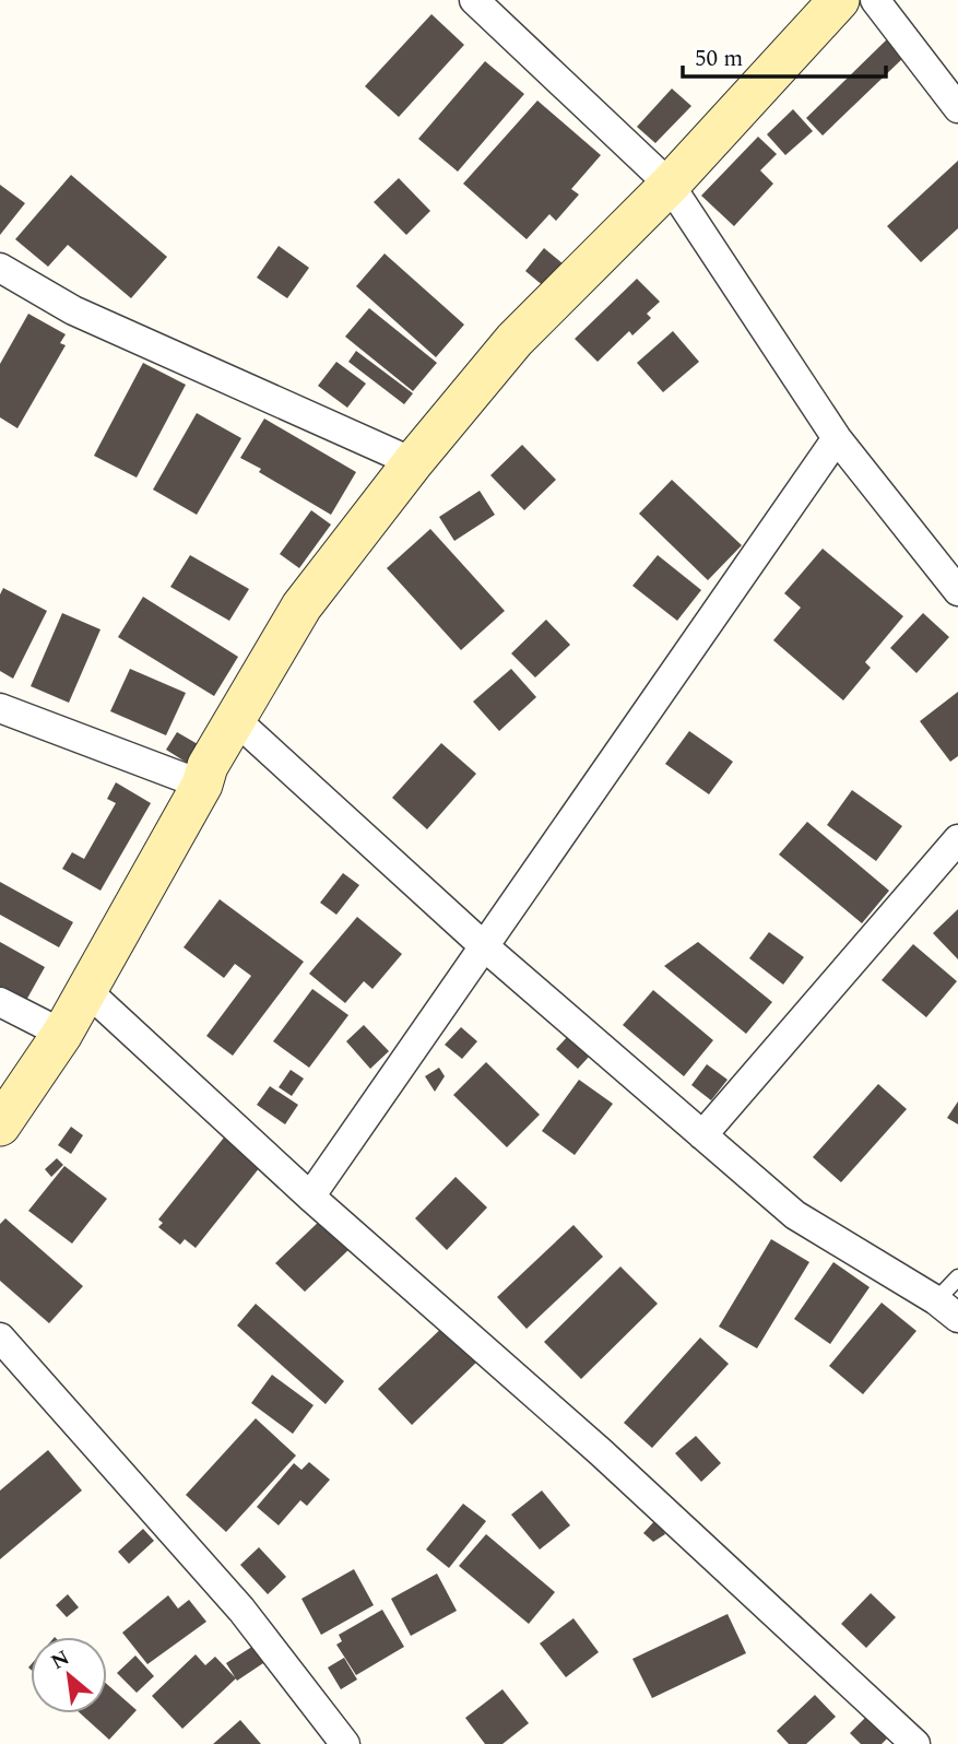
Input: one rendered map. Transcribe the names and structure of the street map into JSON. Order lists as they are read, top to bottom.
{
  "scale_bar": "50 m",
  "north": "top left"
}
